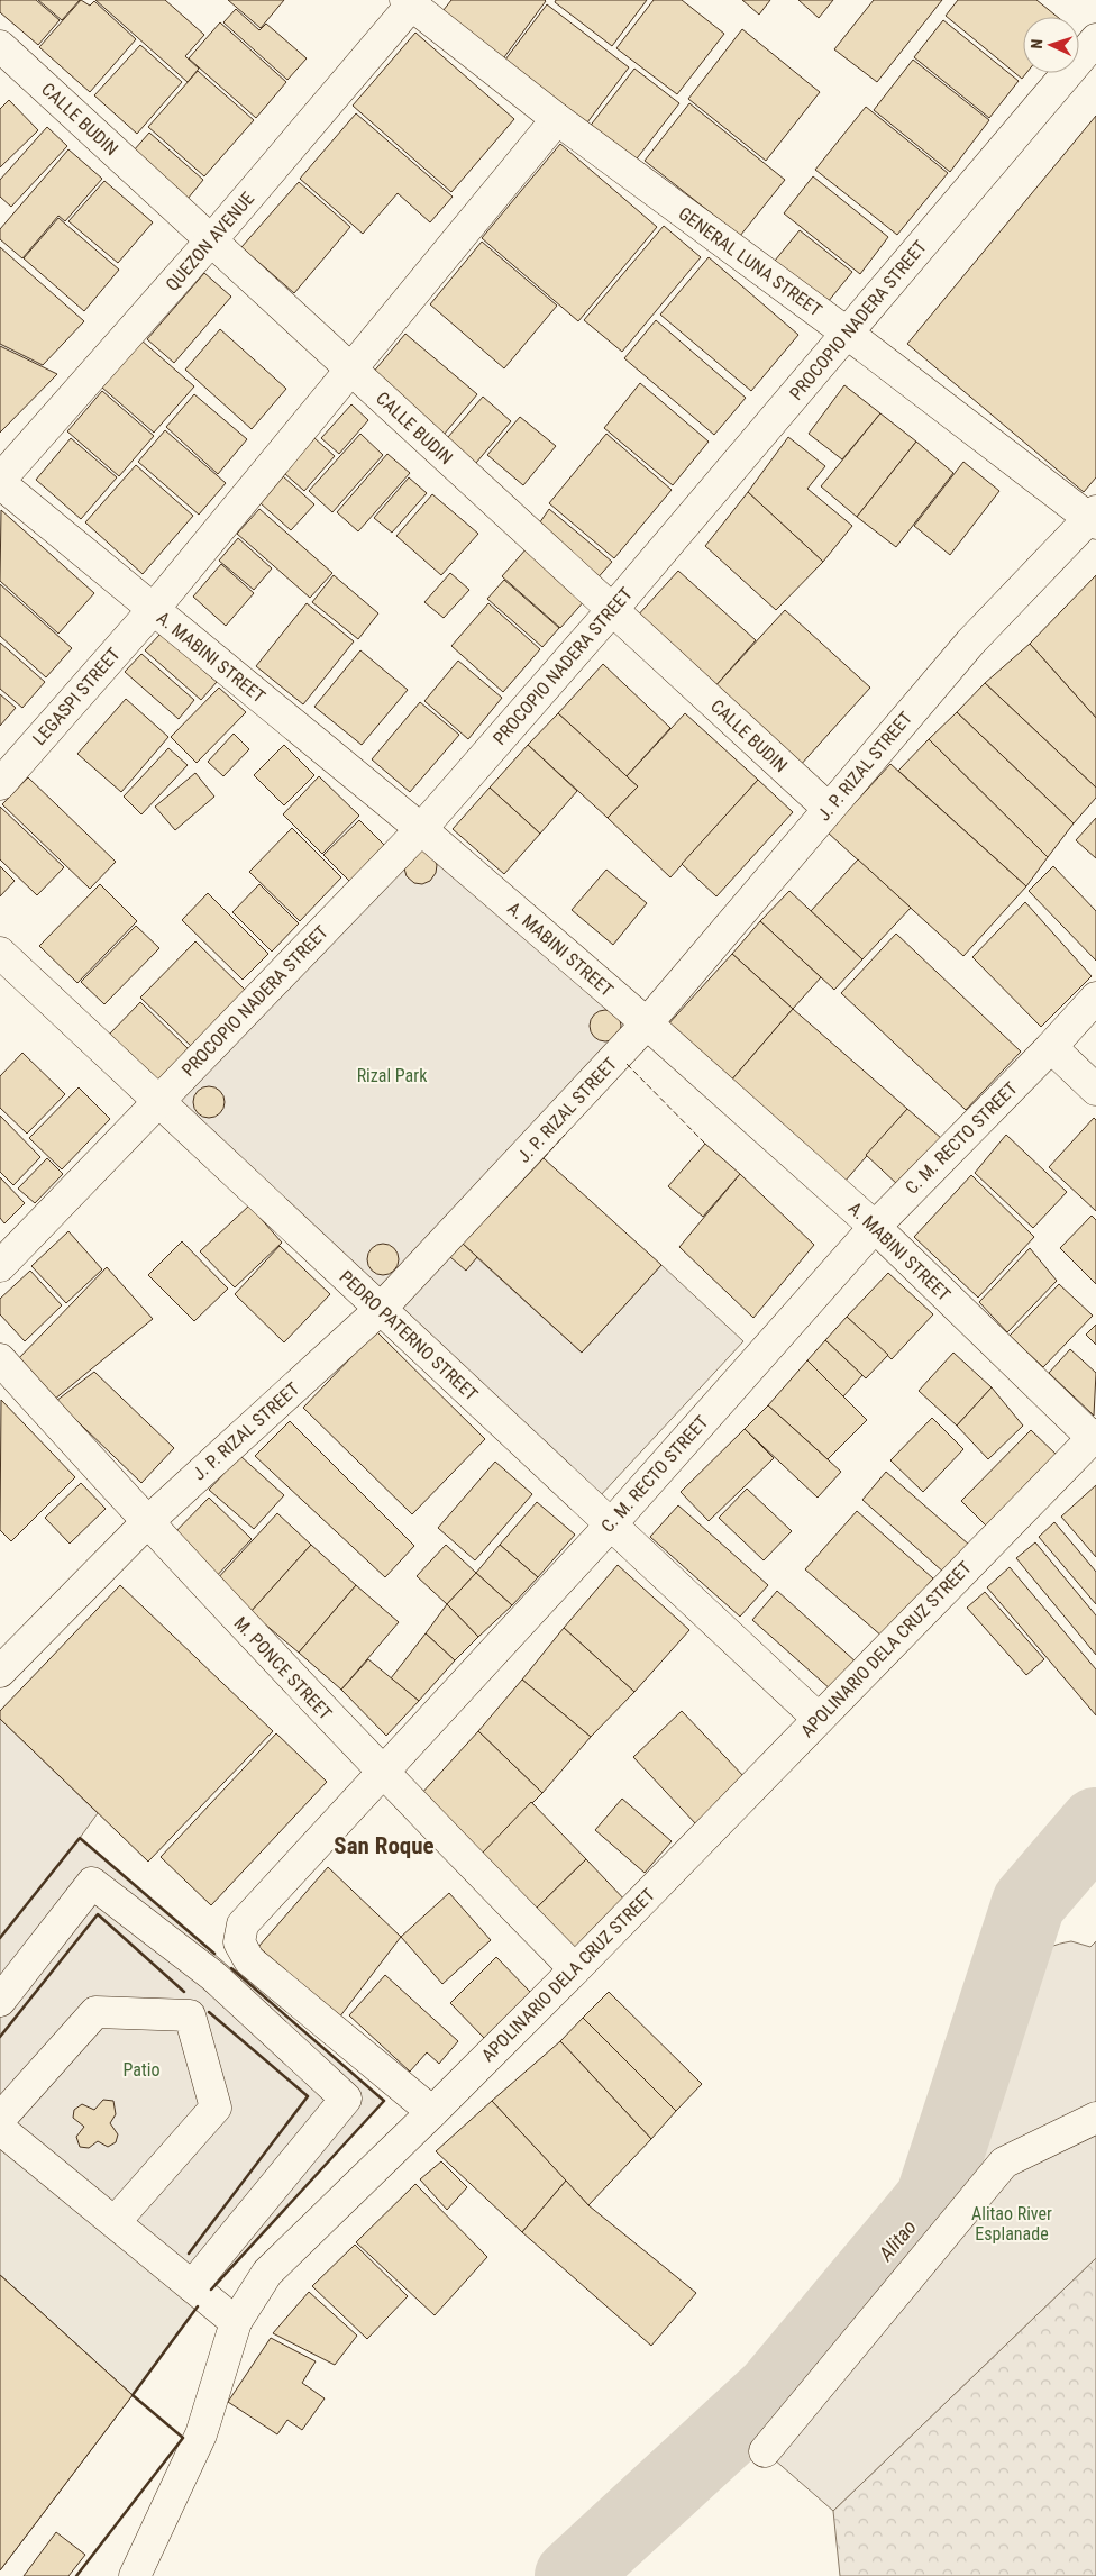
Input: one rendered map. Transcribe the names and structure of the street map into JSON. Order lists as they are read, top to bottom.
{
  "streets": {
    "street": [
      "CALLE BUDIN",
      "QUEZON AVENUE",
      "GENERAL LUNA STREET",
      "PROCOPIO NADERA STREET",
      "A. MABINI STREET",
      "LEGASPI STREET",
      "J. P. RIZAL STREET",
      "C. M. RECTO STREET",
      "PEDRO PATERNO STREET",
      "APOLINARIO DELA CRUZ STREET",
      "M. PONCE STREET"
    ]
  },
  "crossings": [
    ["CALLE BUDIN", "QUEZON AVENUE"],
    ["CALLE BUDIN", "PROCOPIO NADERA STREET"],
    ["CALLE BUDIN", "LEGASPI STREET"],
    ["CALLE BUDIN", "J. P. RIZAL STREET"],
    ["QUEZON AVENUE", "GENERAL LUNA STREET"],
    ["QUEZON AVENUE", "A. MABINI STREET"],
    ["GENERAL LUNA STREET", "PROCOPIO NADERA STREET"],
    ["GENERAL LUNA STREET", "LEGASPI STREET"],
    ["GENERAL LUNA STREET", "J. P. RIZAL STREET"],
    ["PROCOPIO NADERA STREET", "A. MABINI STREET"],
    ["PROCOPIO NADERA STREET", "PEDRO PATERNO STREET"],
    ["A. MABINI STREET", "LEGASPI STREET"],
    ["A. MABINI STREET", "J. P. RIZAL STREET"],
    ["A. MABINI STREET", "C. M. RECTO STREET"],
    ["A. MABINI STREET", "APOLINARIO DELA CRUZ STREET"],
    ["J. P. RIZAL STREET", "PEDRO PATERNO STREET"],
    ["J. P. RIZAL STREET", "M. PONCE STREET"],
    ["C. M. RECTO STREET", "PEDRO PATERNO STREET"],
    ["C. M. RECTO STREET", "M. PONCE STREET"],
    ["PEDRO PATERNO STREET", "APOLINARIO DELA CRUZ STREET"],
    ["APOLINARIO DELA CRUZ STREET", "M. PONCE STREET"]
  ],
  "districts": ["San Roque"],
  "water": ["Alitao"],
  "parks": ["Rizal Park", "Patio", "Alitao River Esplanade"],
  "north": "left"
}
